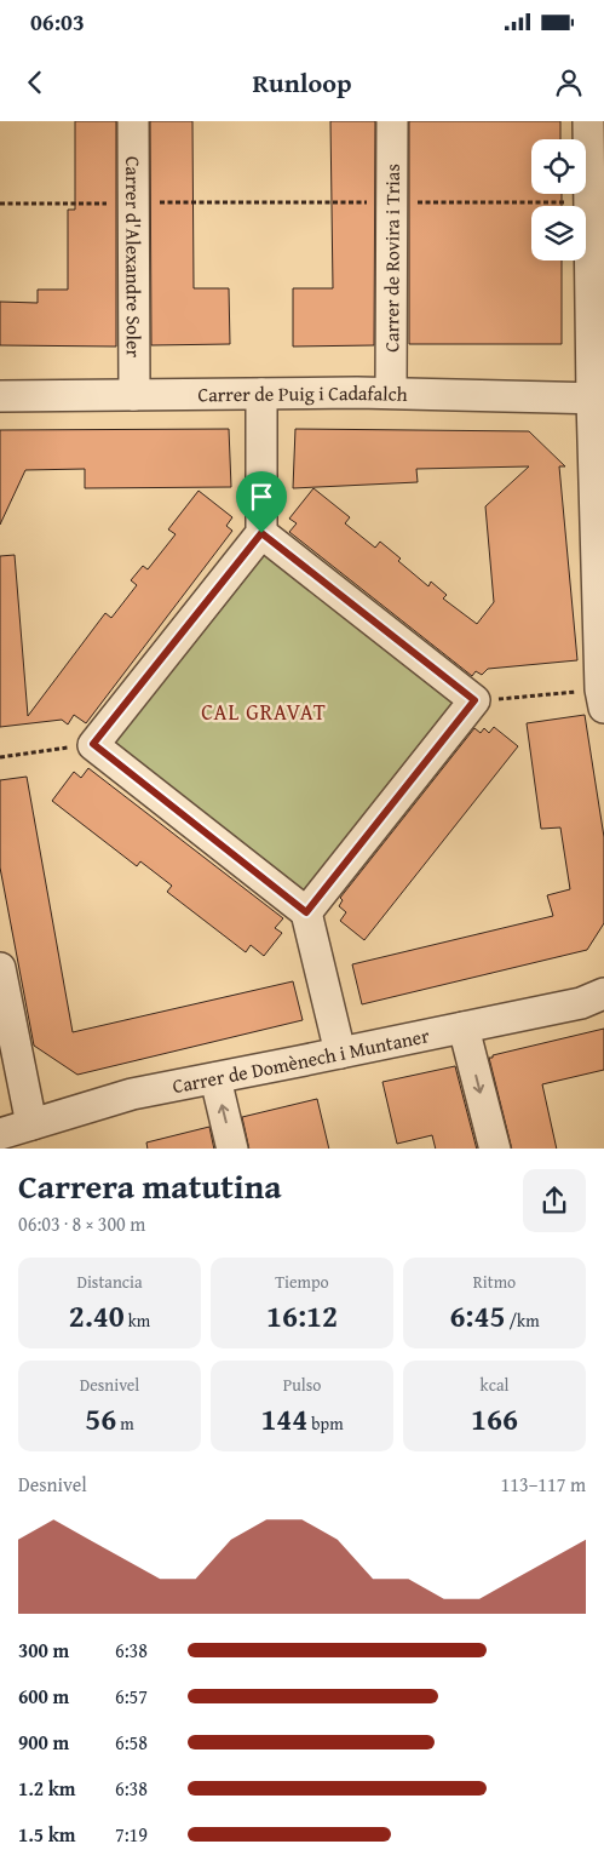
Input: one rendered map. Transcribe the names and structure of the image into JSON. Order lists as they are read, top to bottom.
{
  "streets": {
    "street": [
      "Carrer de Rovira i Trias",
      "Carrer d'Alexandre Soler",
      "Carrer de Puig i Cadafalch",
      "Carrer de Domènech i Muntaner"
    ]
  },
  "crossings": [
    ["Carrer de Rovira i Trias", "Carrer de Puig i Cadafalch"],
    ["Carrer d'Alexandre Soler", "Carrer de Puig i Cadafalch"]
  ],
  "districts": ["CAL GRAVAT"],
  "page": {
    "status": "06:03",
    "header": "Runloop",
    "heading": ["Carrera matutina", "06:03 · 8 × 300 m"],
    "stats": [
      ["Distancia", "2.40 km"],
      ["Tiempo", "16:12"],
      ["Ritmo", "6:45 /km"],
      ["Desnivel", "56 m"],
      ["Pulso", "144 bpm"],
      ["kcal", "166"]
    ],
    "chart": ["Desnivel", "113–117 m"],
    "list": [
      {
        "name": "300 m",
        "note": "6:38"
      },
      {
        "name": "600 m",
        "note": "6:57"
      },
      {
        "name": "900 m",
        "note": "6:58"
      },
      {
        "name": "1.2 km",
        "note": "6:38"
      },
      {
        "name": "1.5 km",
        "note": "7:19"
      }
    ]
  }
}
